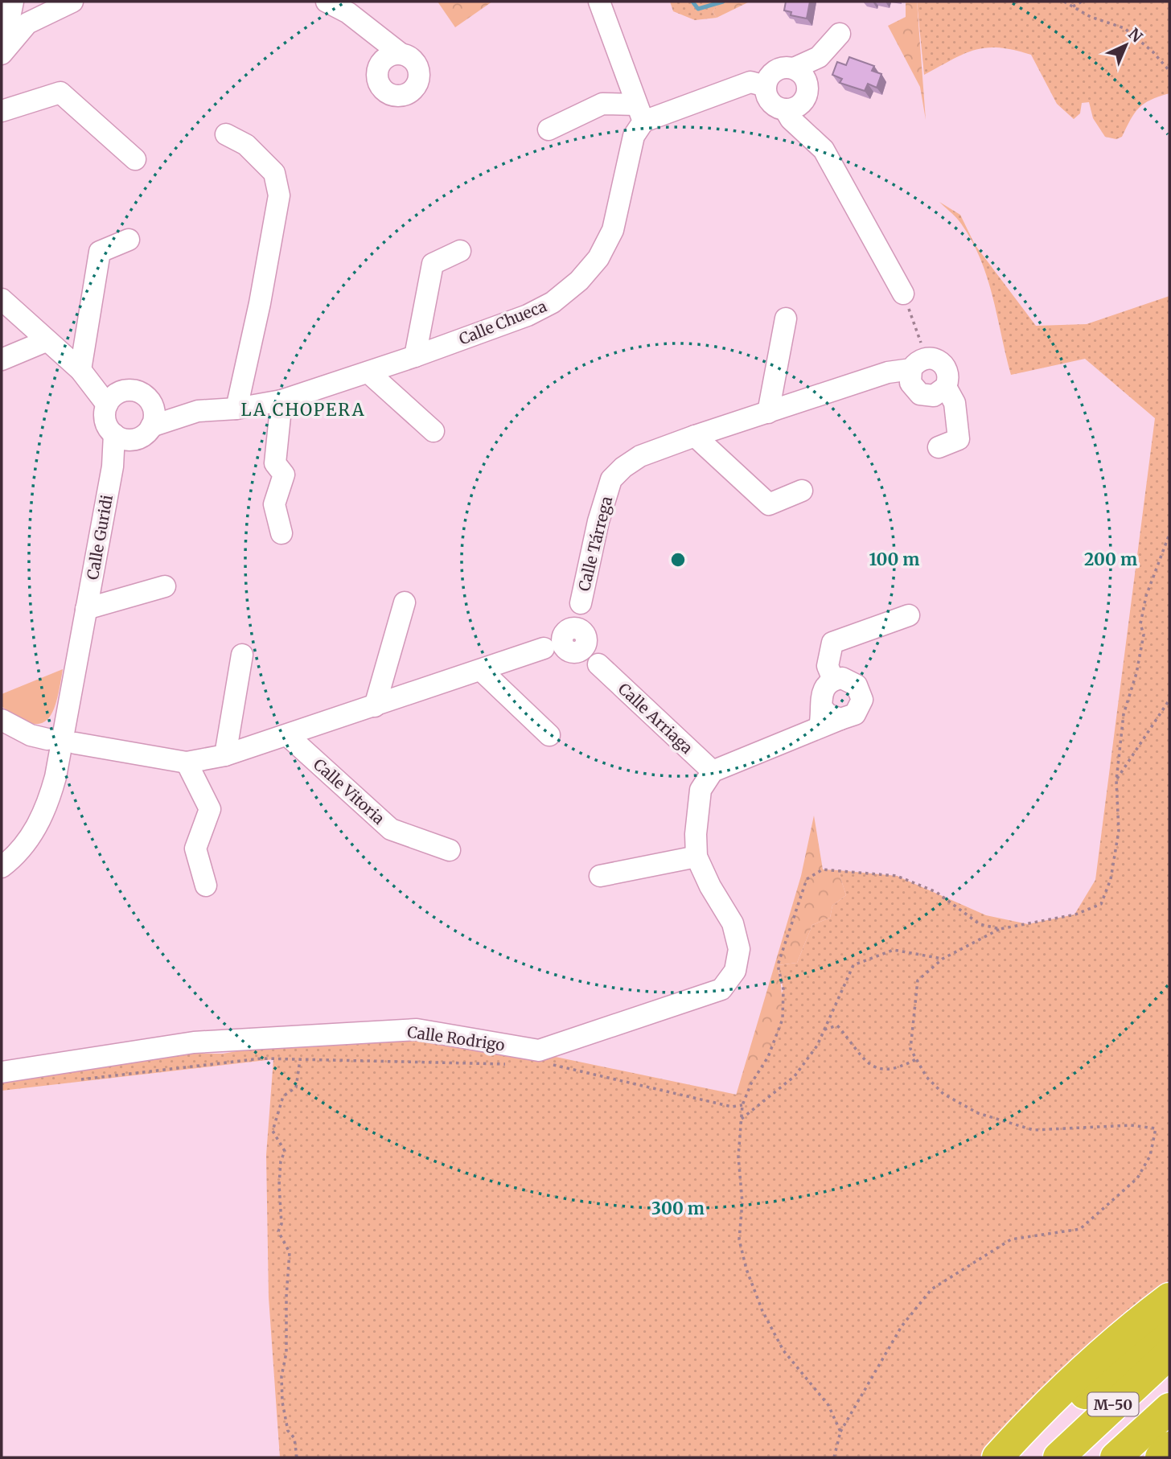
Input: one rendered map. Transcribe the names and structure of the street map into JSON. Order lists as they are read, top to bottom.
{
  "streets": {
    "highway": ["M-50"],
    "street": [
      "Calle Chueca",
      "Calle Guridi",
      "Calle Tárrega",
      "Calle Arriaga",
      "Calle Vitoria",
      "Calle Rodrigo"
    ]
  },
  "crossings": [
    ["Calle Chueca", "Calle Guridi"],
    ["Calle Tárrega", "Calle Arriaga"],
    ["Calle Arriaga", "Calle Rodrigo"]
  ],
  "districts": ["LA CHOPERA"],
  "north": "top right",
  "rings": ["100 m", "200 m", "300 m"]
}
